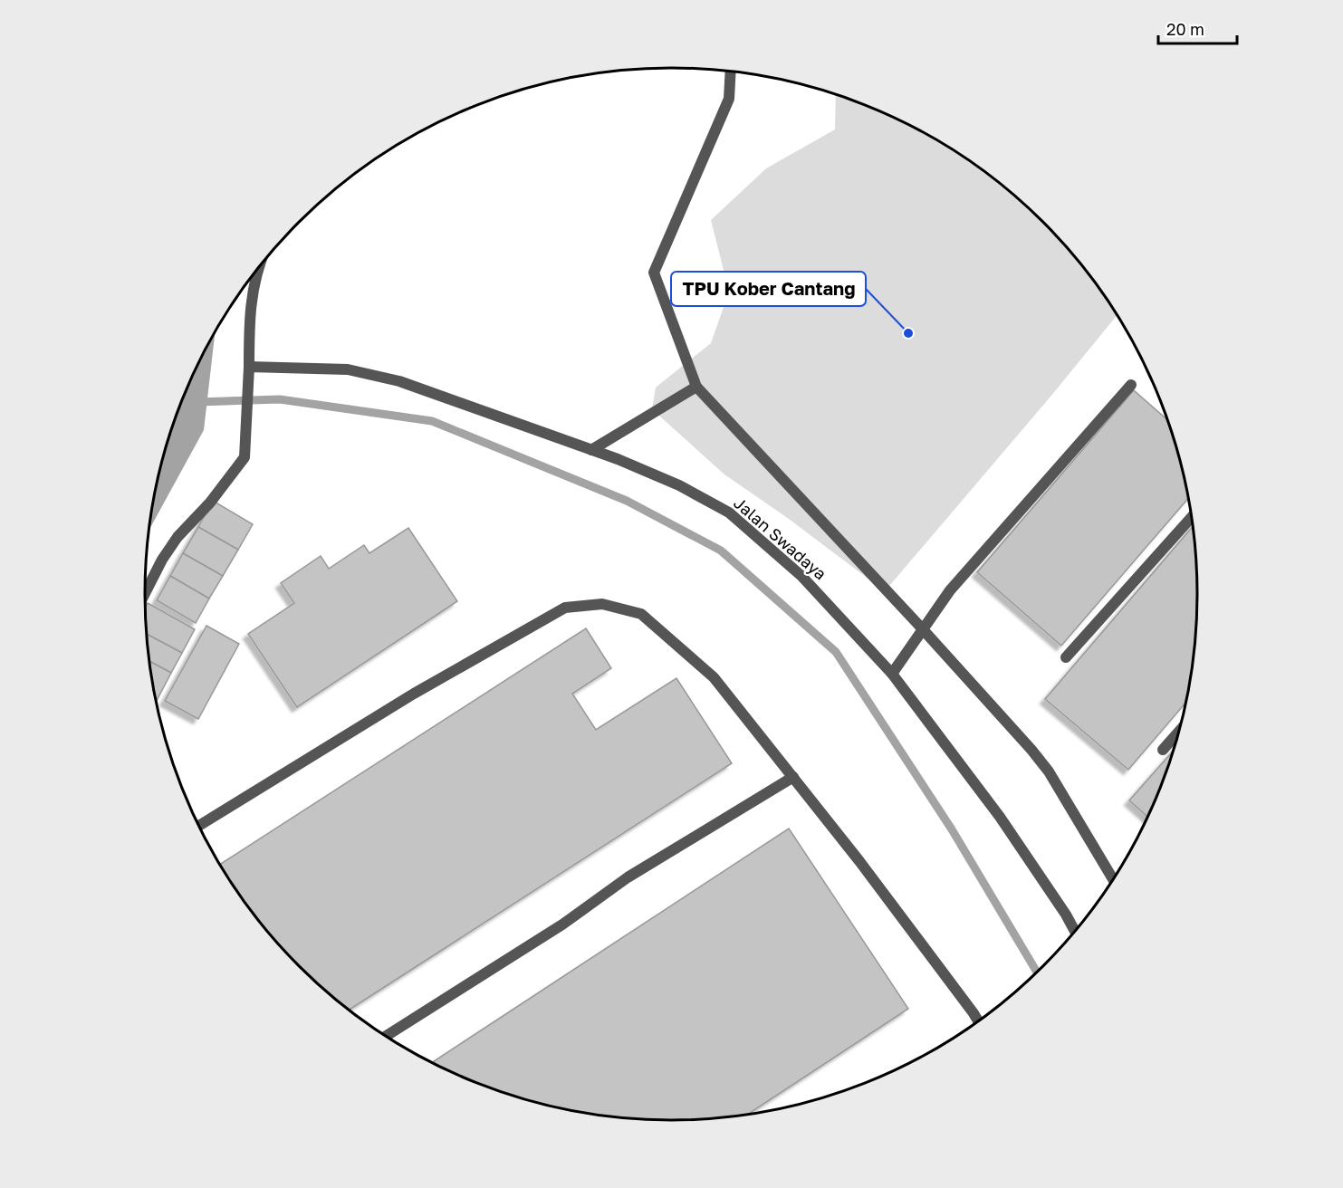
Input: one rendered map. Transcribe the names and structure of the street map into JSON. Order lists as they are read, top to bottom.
{
  "streets": {
    "street": ["Jalan Swadaya"]
  },
  "places": ["TPU Kober Cantang"],
  "scale_bar": "20 m"
}
